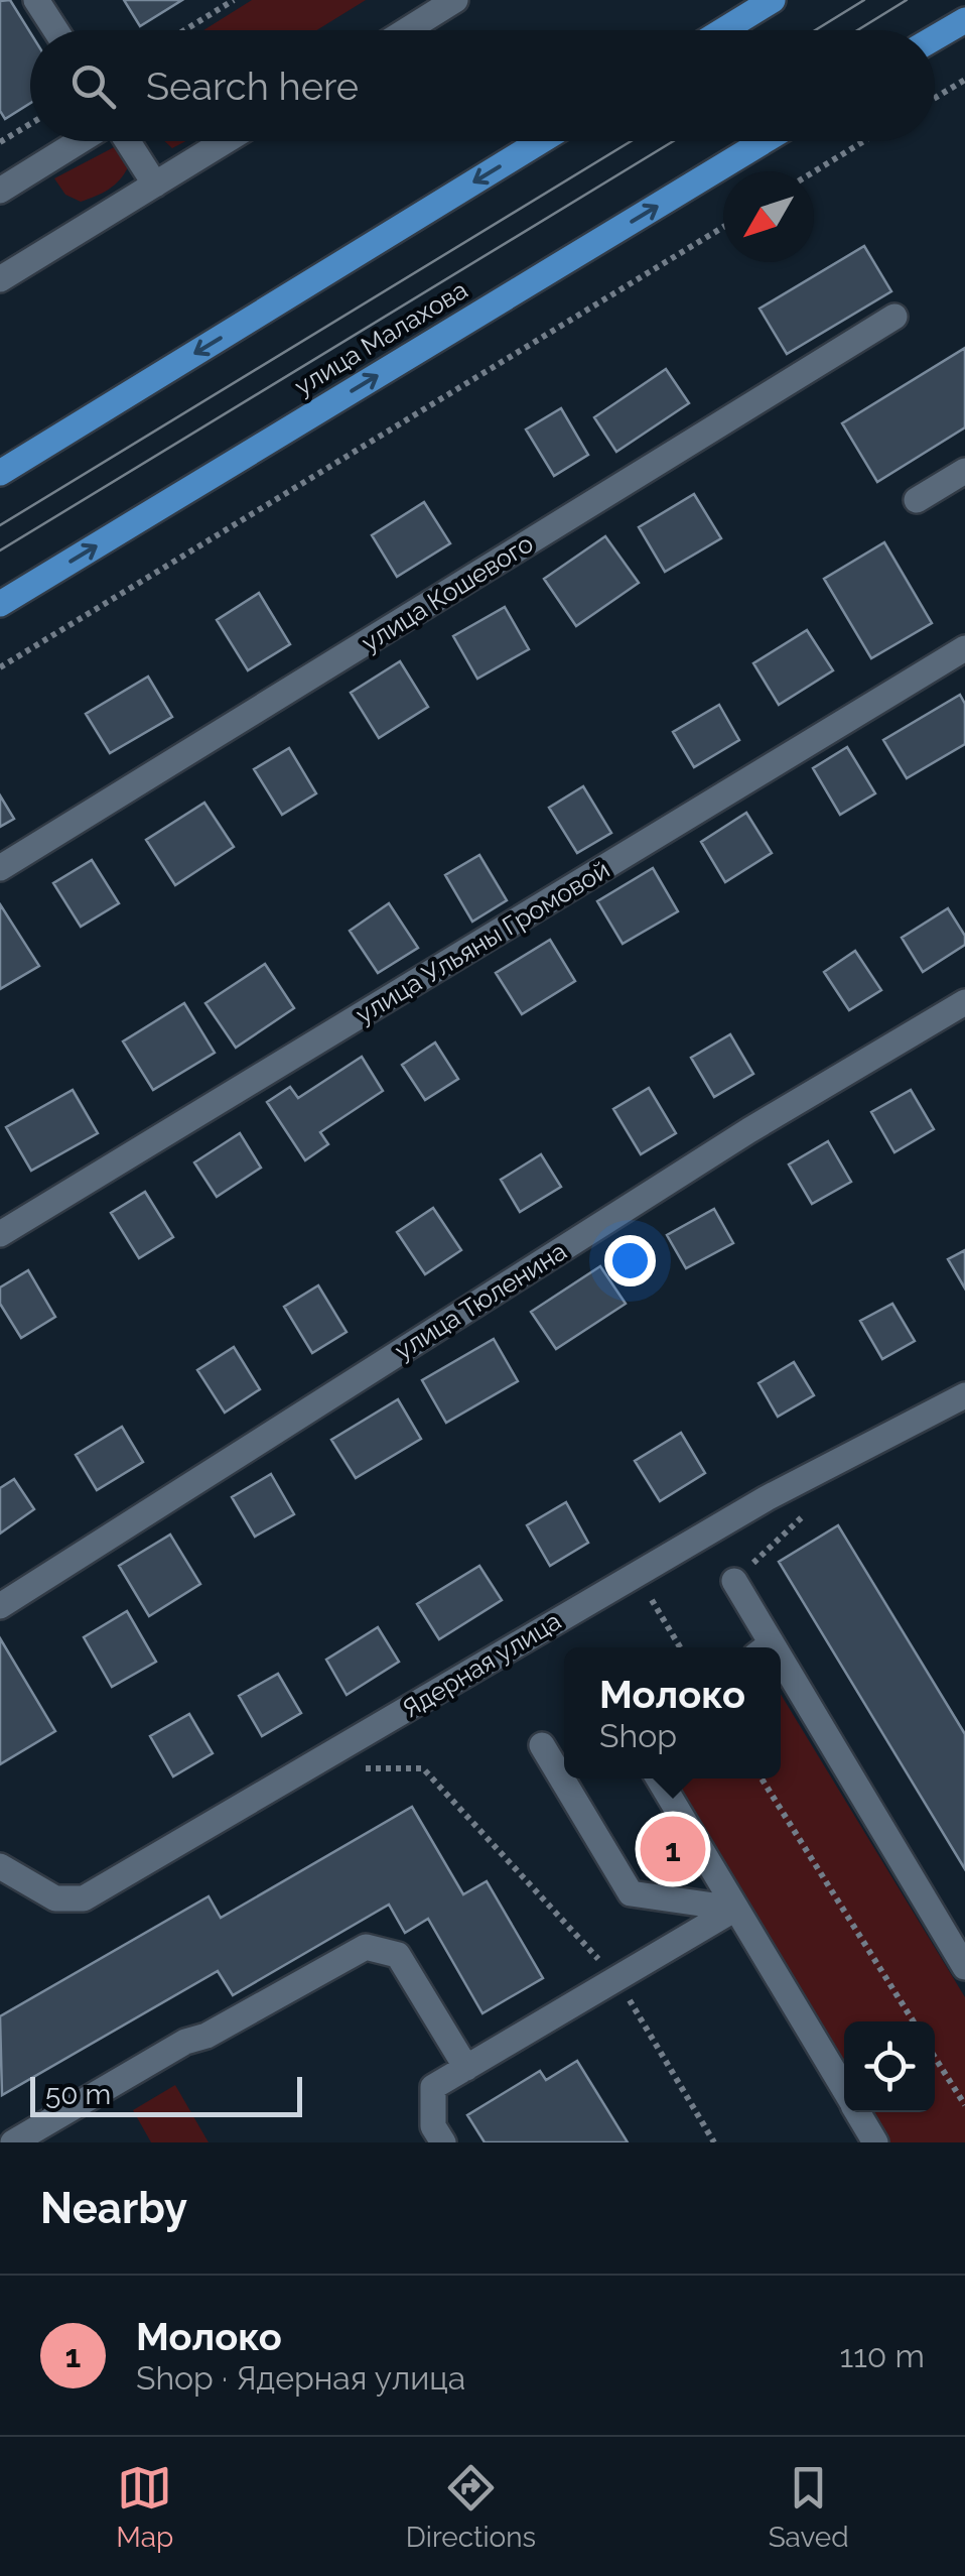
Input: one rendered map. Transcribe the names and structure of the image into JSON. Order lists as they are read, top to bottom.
{
  "streets": {
    "main road": ["улица Малахова"],
    "street": [
      "улица Кошевого",
      "улица Ульяны Громовой",
      "улица Тюленина",
      "Ядерная улица"
    ]
  },
  "scale_bar": "50 m",
  "north": "bottom left",
  "page": {
    "search": "Search here",
    "popup": ["Молоко", "Shop"],
    "pins": "1",
    "scale": "50 m",
    "heading": "Nearby",
    "list": [
      {
        "mark": "1",
        "name": "Молоко",
        "note": "Shop · Ядерная улица",
        "value": "110 m"
      }
    ],
    "nav": ["Map", "Directions", "Saved"]
  }
}
